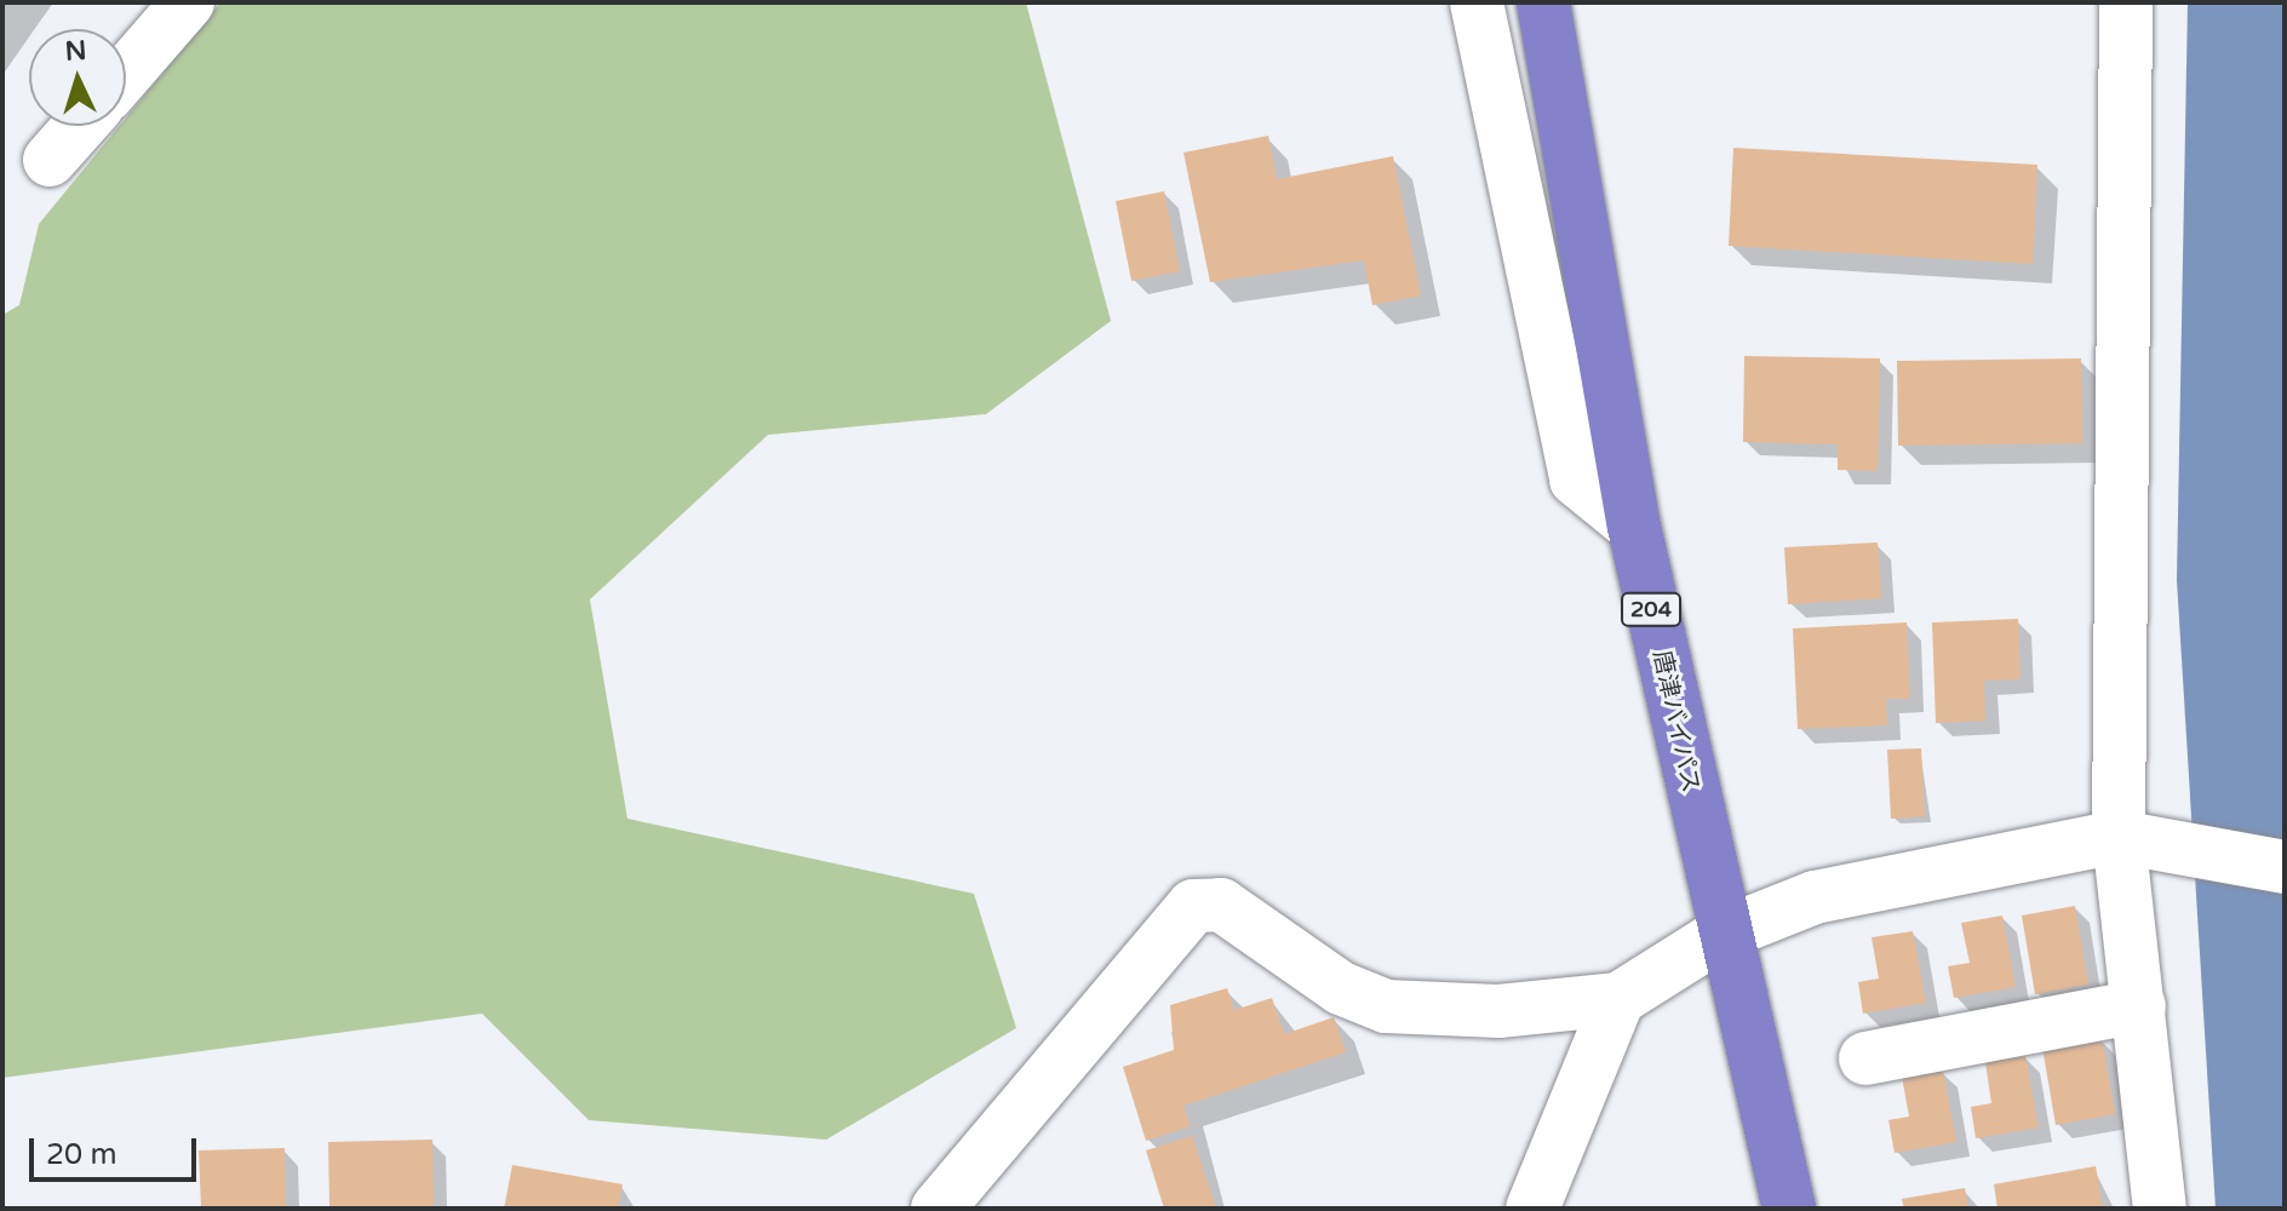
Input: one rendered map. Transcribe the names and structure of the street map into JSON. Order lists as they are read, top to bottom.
{
  "streets": {
    "highway": ["204", "唐津バイパス"]
  },
  "scale_bar": "20 m",
  "north": "top"
}
